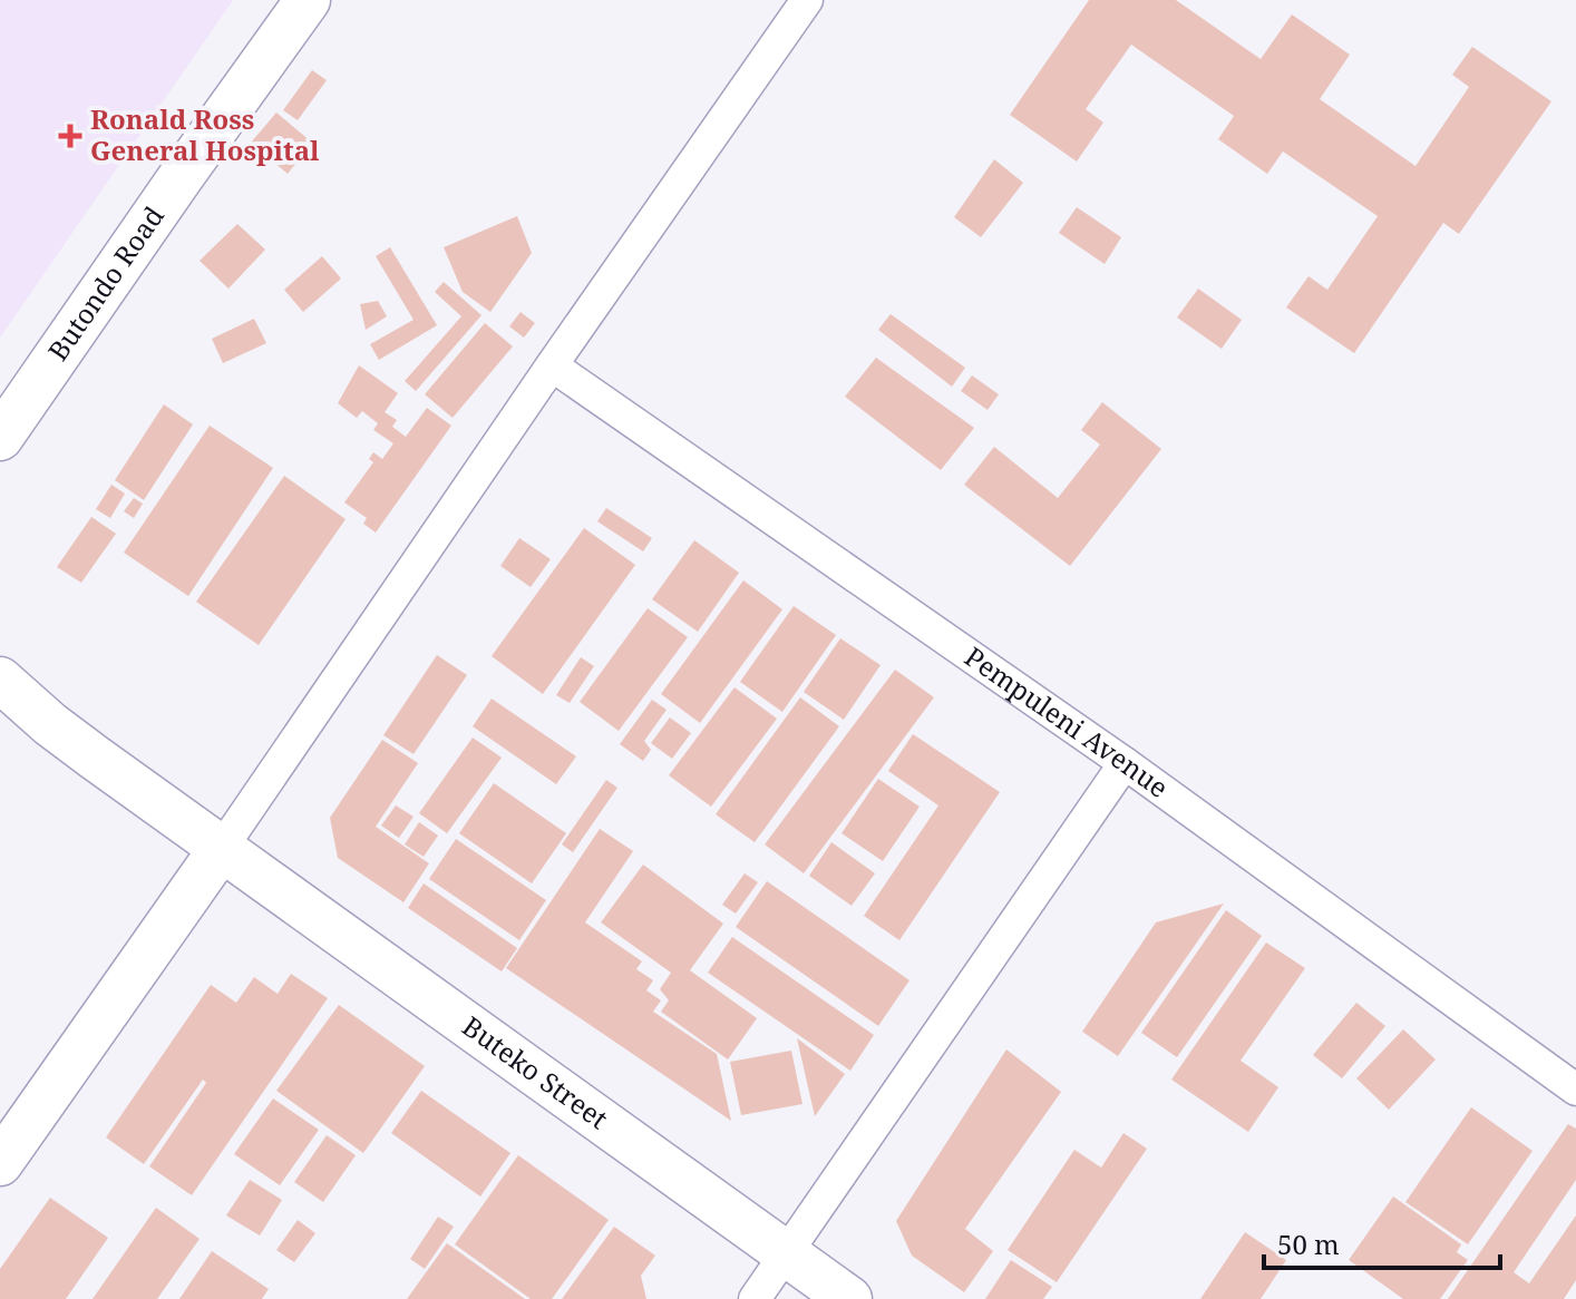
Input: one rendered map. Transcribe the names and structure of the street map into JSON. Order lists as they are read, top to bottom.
{
  "streets": {
    "street": ["Butondo Road", "Pempuleni Avenue", "Buteko Street"]
  },
  "places": {
    "health": ["Ronald Ross General Hospital"]
  },
  "scale_bar": "50 m"
}
